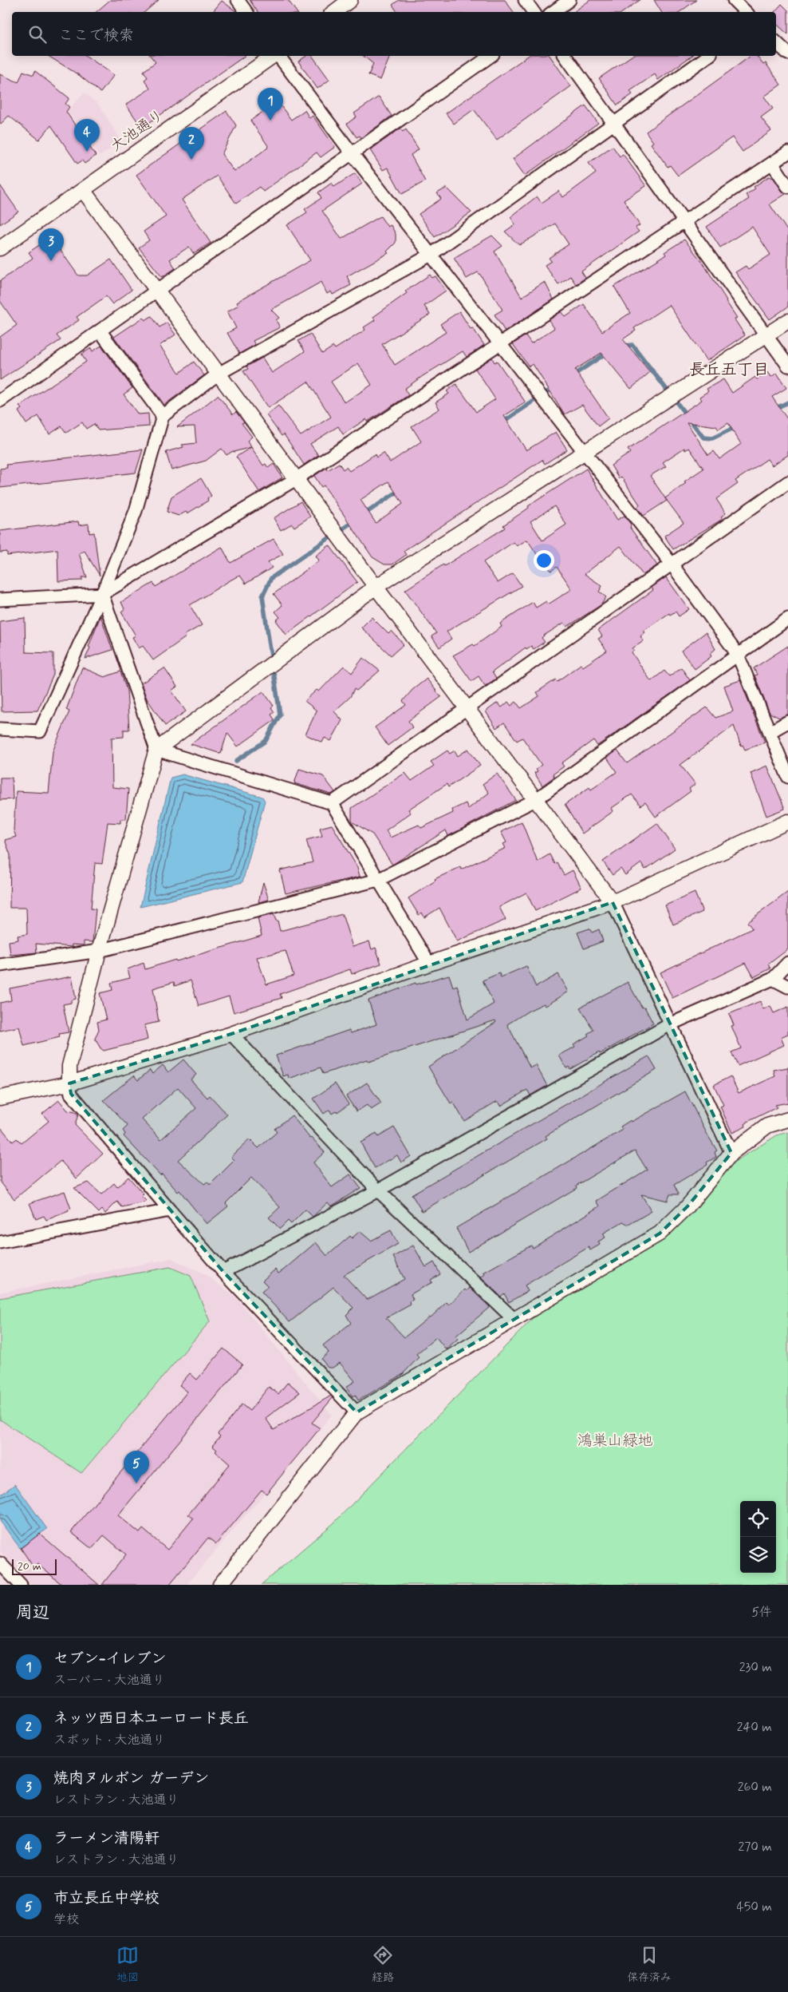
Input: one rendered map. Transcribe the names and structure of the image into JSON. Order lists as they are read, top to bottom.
{
  "streets": {
    "street": ["大池通り"]
  },
  "districts": ["長丘五丁目"],
  "parks": ["鴻巣山緑地"],
  "scale_bar": "20 m",
  "page": {
    "search": "ここで検索",
    "pins": [
      "1",
      "4",
      "2",
      "3",
      "5"
    ],
    "scale": "20 m",
    "heading": ["周辺", "5件"],
    "list": [
      {
        "mark": "1",
        "name": "セブン-イレブン",
        "note": "スーパー · 大池通り",
        "value": "230 m"
      },
      {
        "mark": "2",
        "name": "ネッツ西日本ユーロード長丘",
        "note": "スポット · 大池通り",
        "value": "240 m"
      },
      {
        "mark": "3",
        "name": "焼肉ヌルボン ガーデン",
        "note": "レストラン · 大池通り",
        "value": "260 m"
      },
      {
        "mark": "4",
        "name": "ラーメン清陽軒",
        "note": "レストラン · 大池通り",
        "value": "270 m"
      },
      {
        "mark": "5",
        "name": "市立長丘中学校",
        "note": "学校",
        "value": "450 m"
      }
    ],
    "nav": ["地図", "経路", "保存済み"]
  }
}
